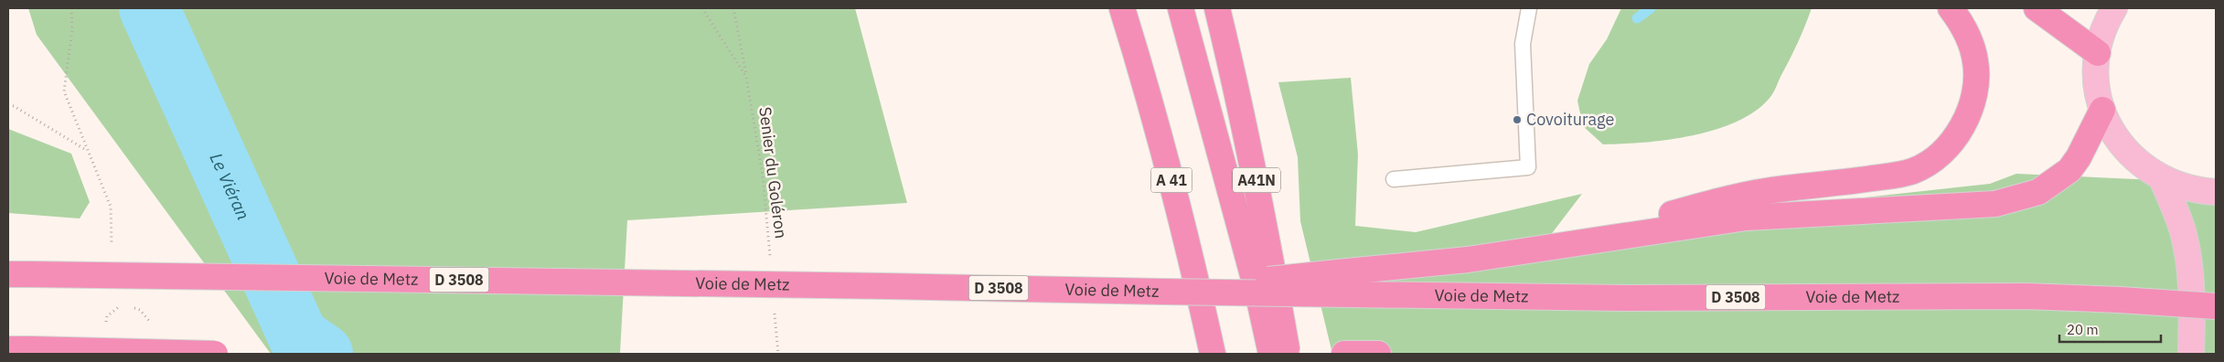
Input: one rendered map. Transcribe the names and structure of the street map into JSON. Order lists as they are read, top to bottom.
{
  "streets": {
    "highway": [
      "A 41",
      "A41N",
      "Voie de Metz",
      "D 3508"
    ],
    "path": ["Senier du Goléron"]
  },
  "water": ["Le Viéran"],
  "places": ["Covoiturage"],
  "scale_bar": "20 m"
}
